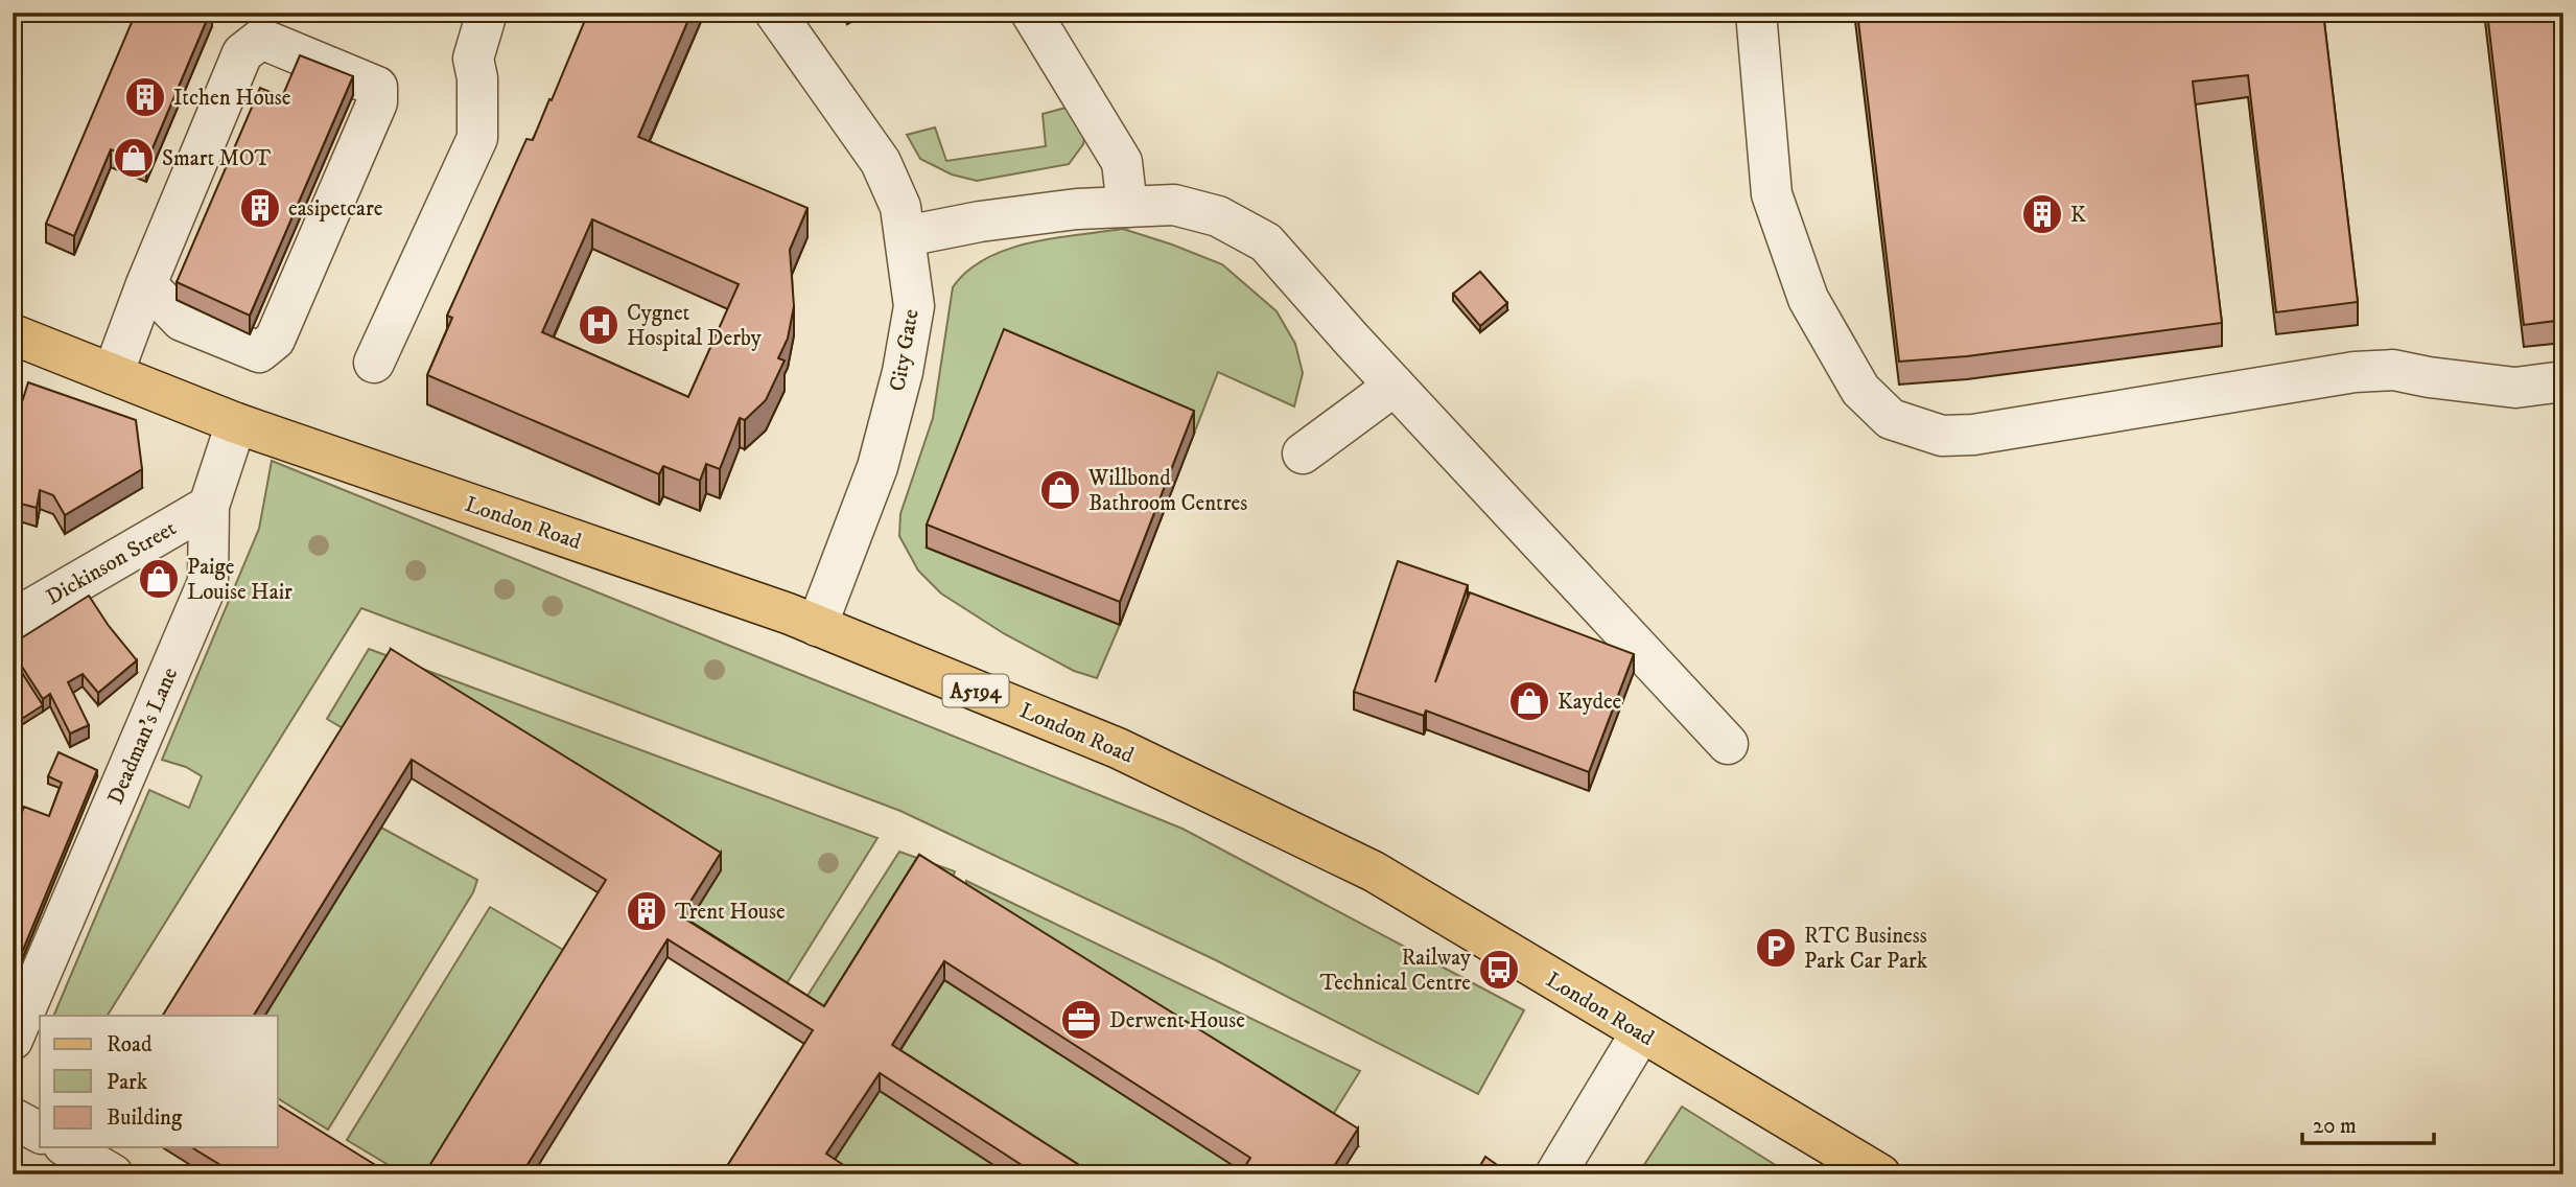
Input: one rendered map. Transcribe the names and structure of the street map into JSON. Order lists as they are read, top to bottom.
{
  "streets": {
    "main road": ["London Road", "A5194"],
    "street": ["City Gate", "Dickinson Street", "Deadman's Lane"]
  },
  "crossings": [
    ["City Gate", "London Road"],
    ["London Road", "Deadman's Lane"],
    ["Dickinson Street", "Deadman's Lane"]
  ],
  "places": {
    "building": [
      "Itchen House",
      "easipetcare",
      "K",
      "Trent House"
    ],
    "shop": [
      "Smart MOT",
      "Willbond Bathroom Centres",
      "Paige Louise Hair",
      "Kaydee"
    ],
    "hospital": ["Cygnet Hospital Derby"],
    "parking": ["RTC Business Park Car Park"],
    "bus stop": ["Railway Technical Centre"],
    "office": ["Derwent House"]
  },
  "legend": ["Road", "Park", "Building"],
  "scale_bar": "20 m"
}
